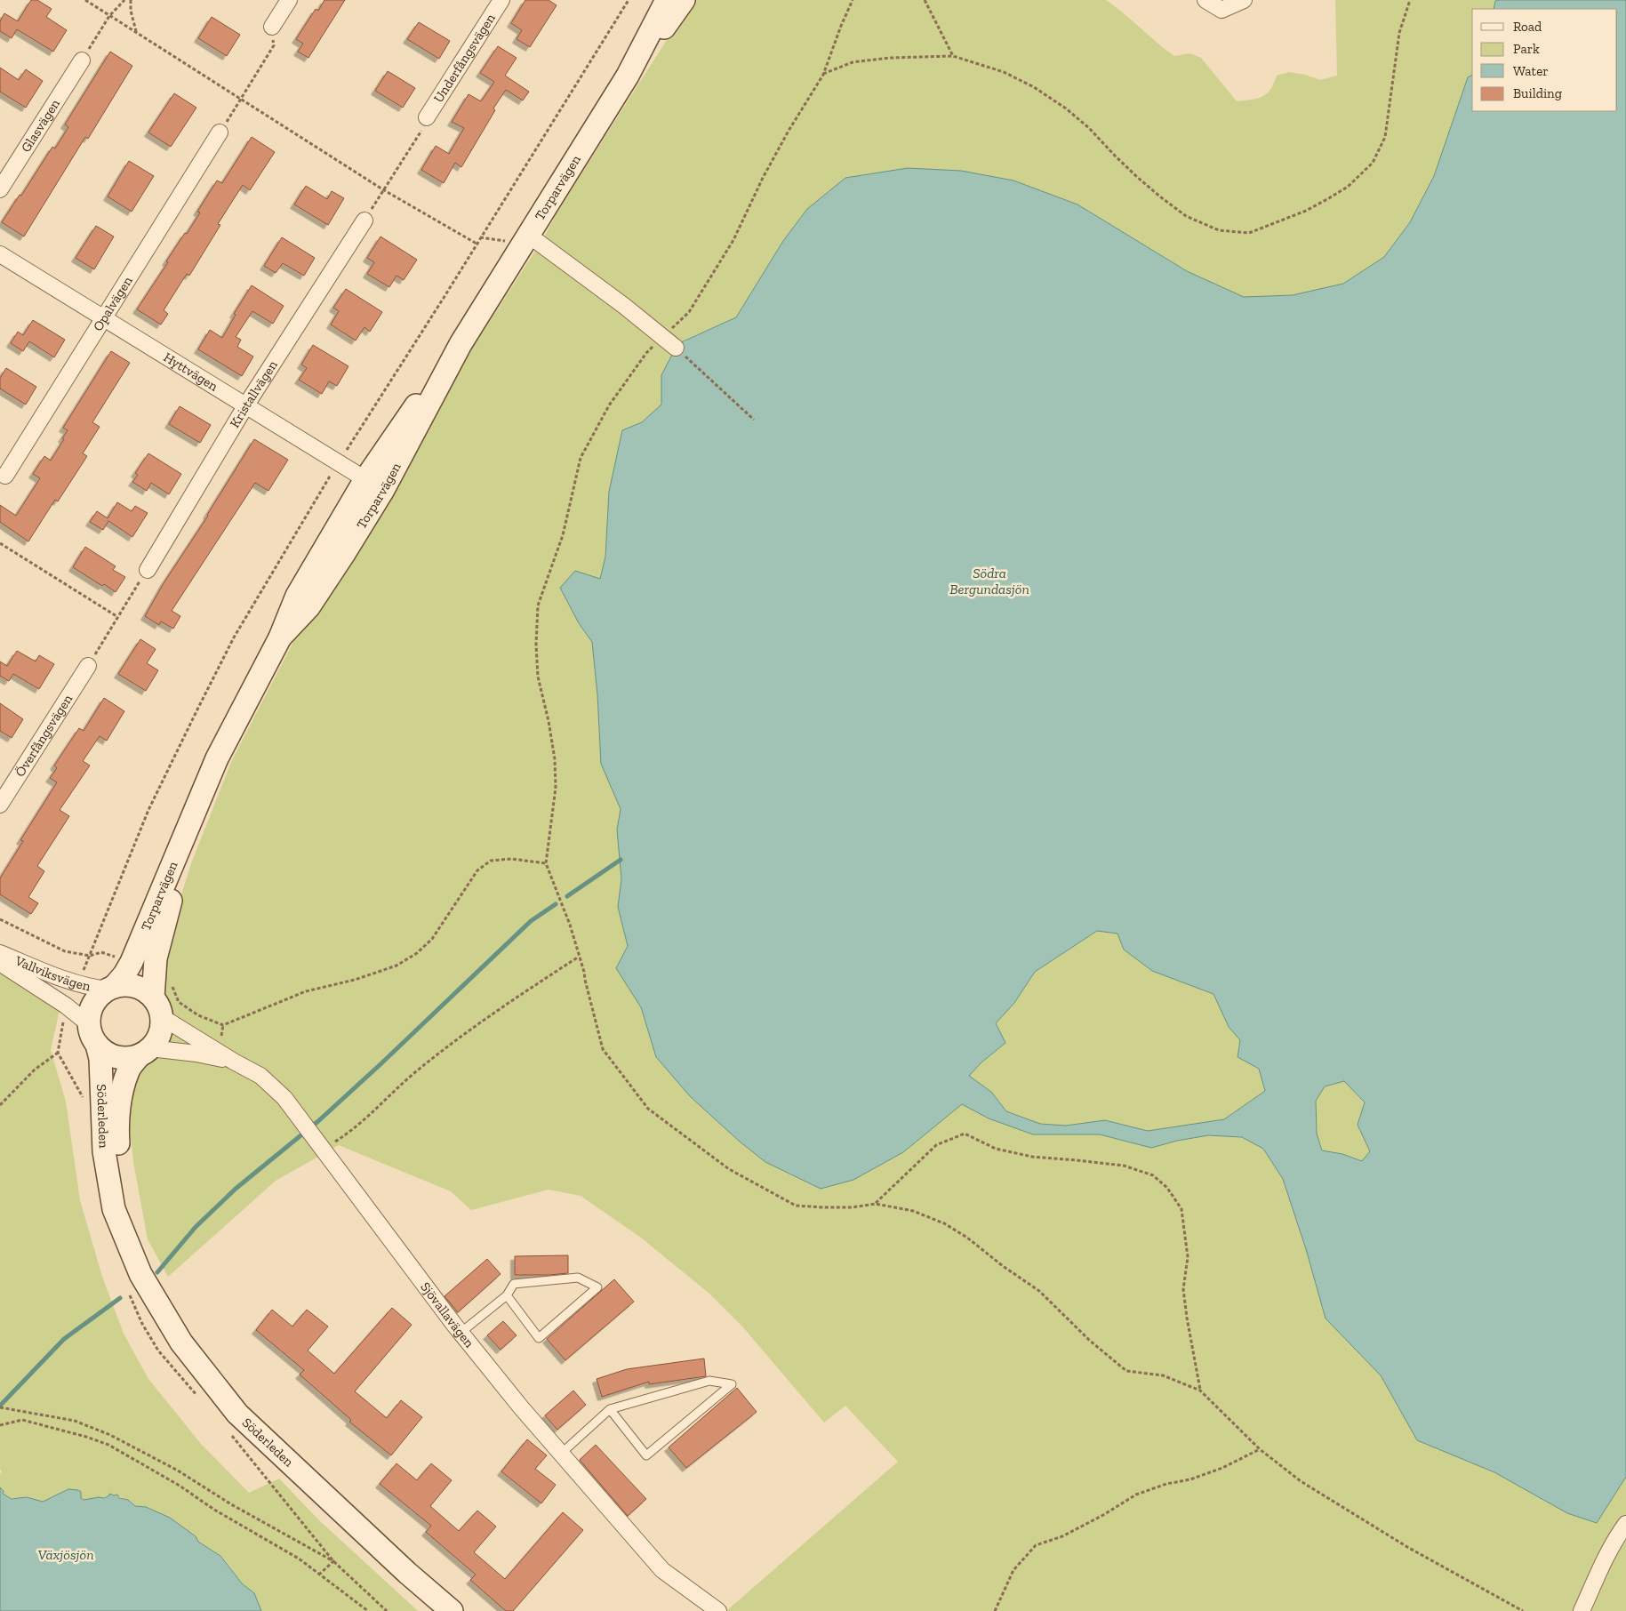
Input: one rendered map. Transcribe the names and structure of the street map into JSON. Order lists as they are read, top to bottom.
{
  "streets": {
    "street": [
      "Underfångsvägen",
      "Glasvägen",
      "Torparvägen",
      "Opalvägen",
      "Hyttvägen",
      "Kristallvägen",
      "Överfångsvägen",
      "Vallviksvägen",
      "Söderleden",
      "Sjövallavägen"
    ]
  },
  "crossings": [
    ["Torparvägen", "Hyttvägen"],
    ["Torparvägen", "Vallviksvägen"],
    ["Torparvägen", "Söderleden"],
    ["Torparvägen", "Sjövallavägen"],
    ["Opalvägen", "Hyttvägen"],
    ["Hyttvägen", "Kristallvägen"],
    ["Vallviksvägen", "Söderleden"],
    ["Vallviksvägen", "Sjövallavägen"],
    ["Söderleden", "Sjövallavägen"]
  ],
  "water": ["Södra Bergundasjön", "Växjösjön"],
  "legend": [
    "Road",
    "Park",
    "Water",
    "Building"
  ]
}
